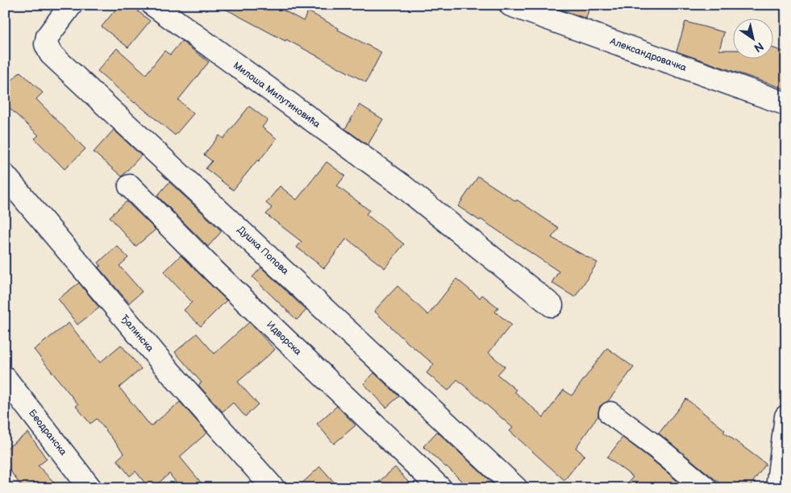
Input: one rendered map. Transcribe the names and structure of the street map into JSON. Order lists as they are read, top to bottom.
{
  "streets": {
    "street": [
      "Александровачка",
      "Милоша Милутиновића",
      "Душка Попова",
      "Ђалинска",
      "Идворска",
      "Беодранска"
    ]
  },
  "north": "bottom right"
}
